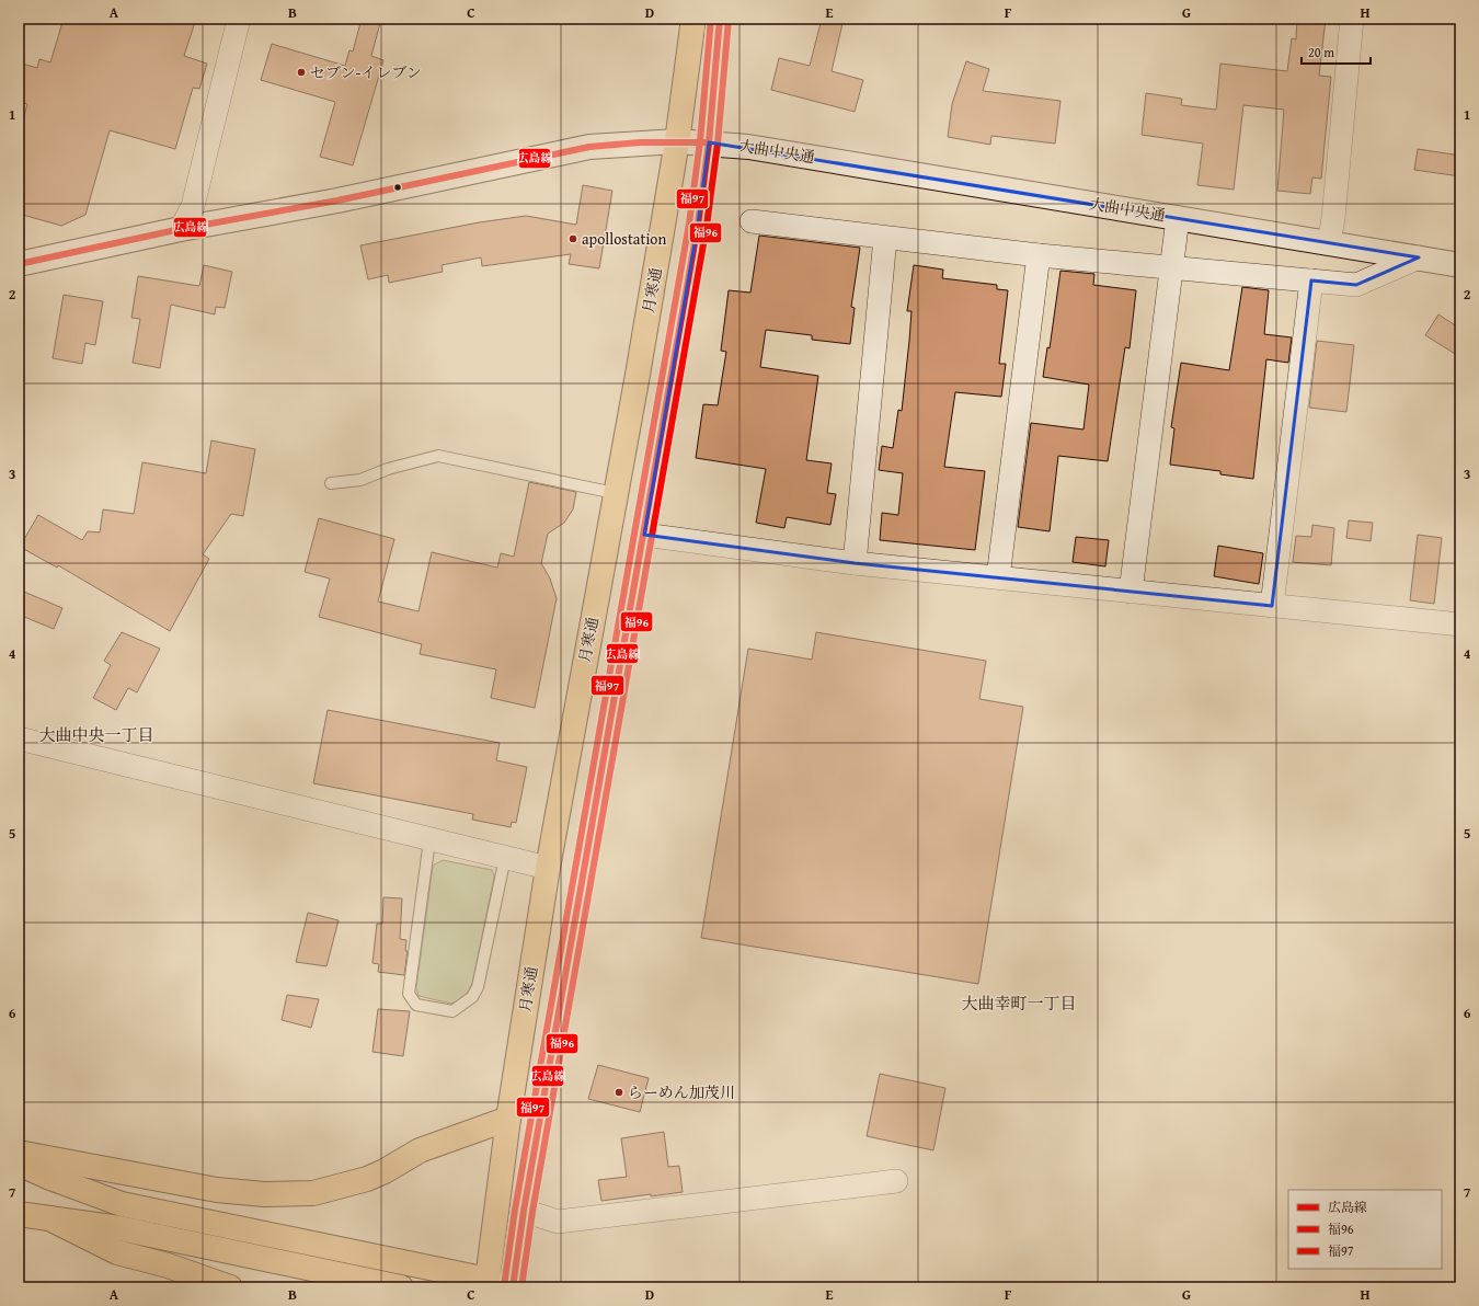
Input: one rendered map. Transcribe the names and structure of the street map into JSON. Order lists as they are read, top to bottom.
{
  "streets": {
    "highway": ["月寒通"],
    "main road": ["大曲中央通"]
  },
  "crossings": [
    ["大曲中央通", "月寒通"]
  ],
  "districts": ["大曲中央一丁目", "大曲幸町一丁目"],
  "places": ["セブン-イレブン", "apollostation", "らーめん加茂川"],
  "lines": ["transit line 広島線", "transit line 福97", "transit line 福96"],
  "legend": ["広島線", "福96", "福97"],
  "scale_bar": "20 m",
  "grid": {
    "columns": [
      "A",
      "B",
      "C",
      "D",
      "E",
      "F",
      "G",
      "H"
    ],
    "rows": [
      "1",
      "2",
      "3",
      "4",
      "5",
      "6",
      "7"
    ]
  }
}
